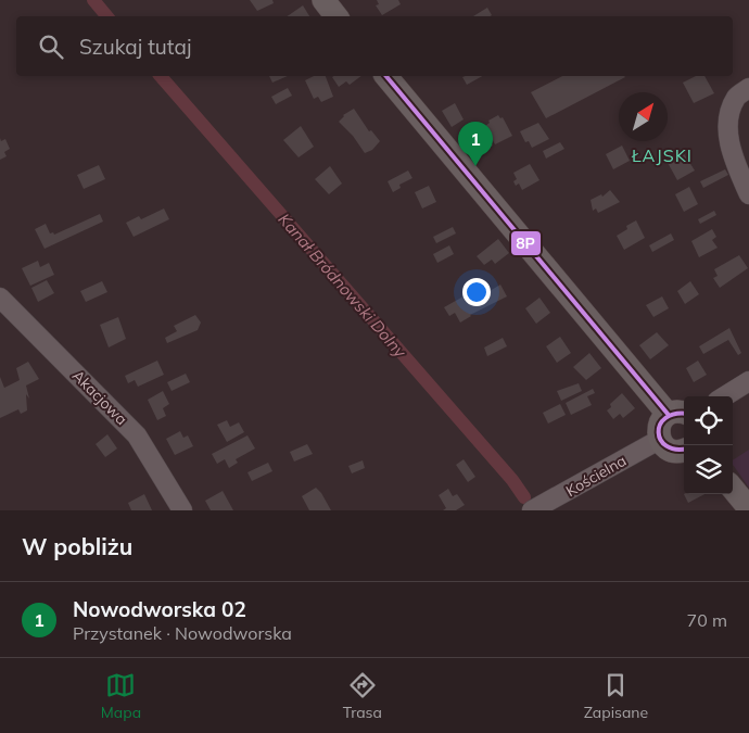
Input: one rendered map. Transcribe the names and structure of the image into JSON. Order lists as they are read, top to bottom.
{
  "streets": {
    "street": ["Akacjowa", "Kościelna"]
  },
  "districts": ["ŁAJSKI"],
  "water": ["Kanał Bródnowski Dolny"],
  "lines": ["transit line 8P"],
  "north": "top right",
  "page": {
    "search": "Szukaj tutaj",
    "pins": "1",
    "heading": "W pobliżu",
    "list": [
      {
        "mark": "1",
        "name": "Nowodworska 02",
        "note": "Przystanek · Nowodworska",
        "value": "70 m"
      }
    ],
    "nav": ["Mapa", "Trasa", "Zapisane"]
  }
}
